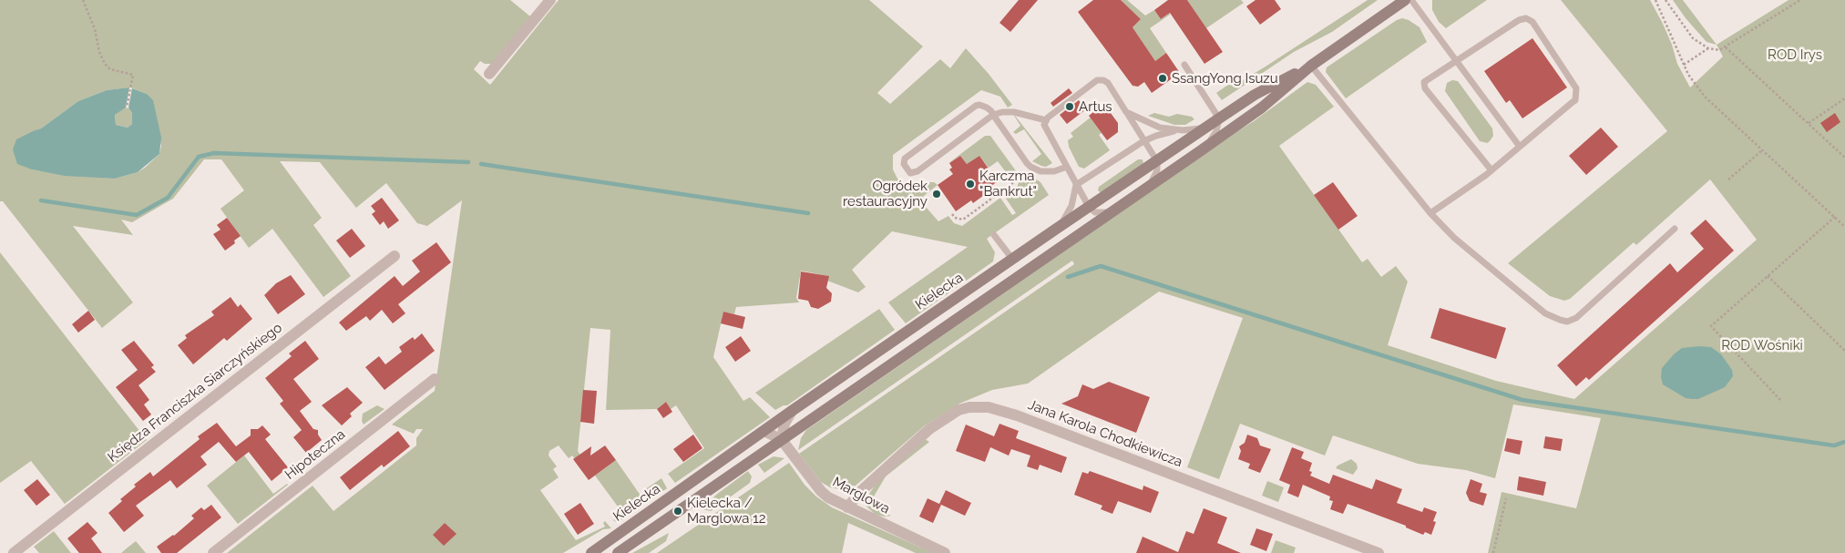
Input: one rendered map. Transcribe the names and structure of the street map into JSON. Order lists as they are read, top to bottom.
{
  "streets": {
    "main road": ["Kielecka"],
    "street": [
      "Księdza Franciszka Siarczyńskiego",
      "Jana Karola Chodkiewicza",
      "Hipoteczna",
      "Marglowa"
    ]
  },
  "crossings": [
    ["Kielecka", "Marglowa"],
    ["Jana Karola Chodkiewicza", "Marglowa"]
  ],
  "parks": ["ROD Irys", "ROD Wośniki"],
  "places": [
    "SsangYong Isuzu",
    "Artus",
    "Karczma \"Bankrut\"",
    "Ogródek restauracyjny",
    "Kielecka / Marglowa 12"
  ]
}
